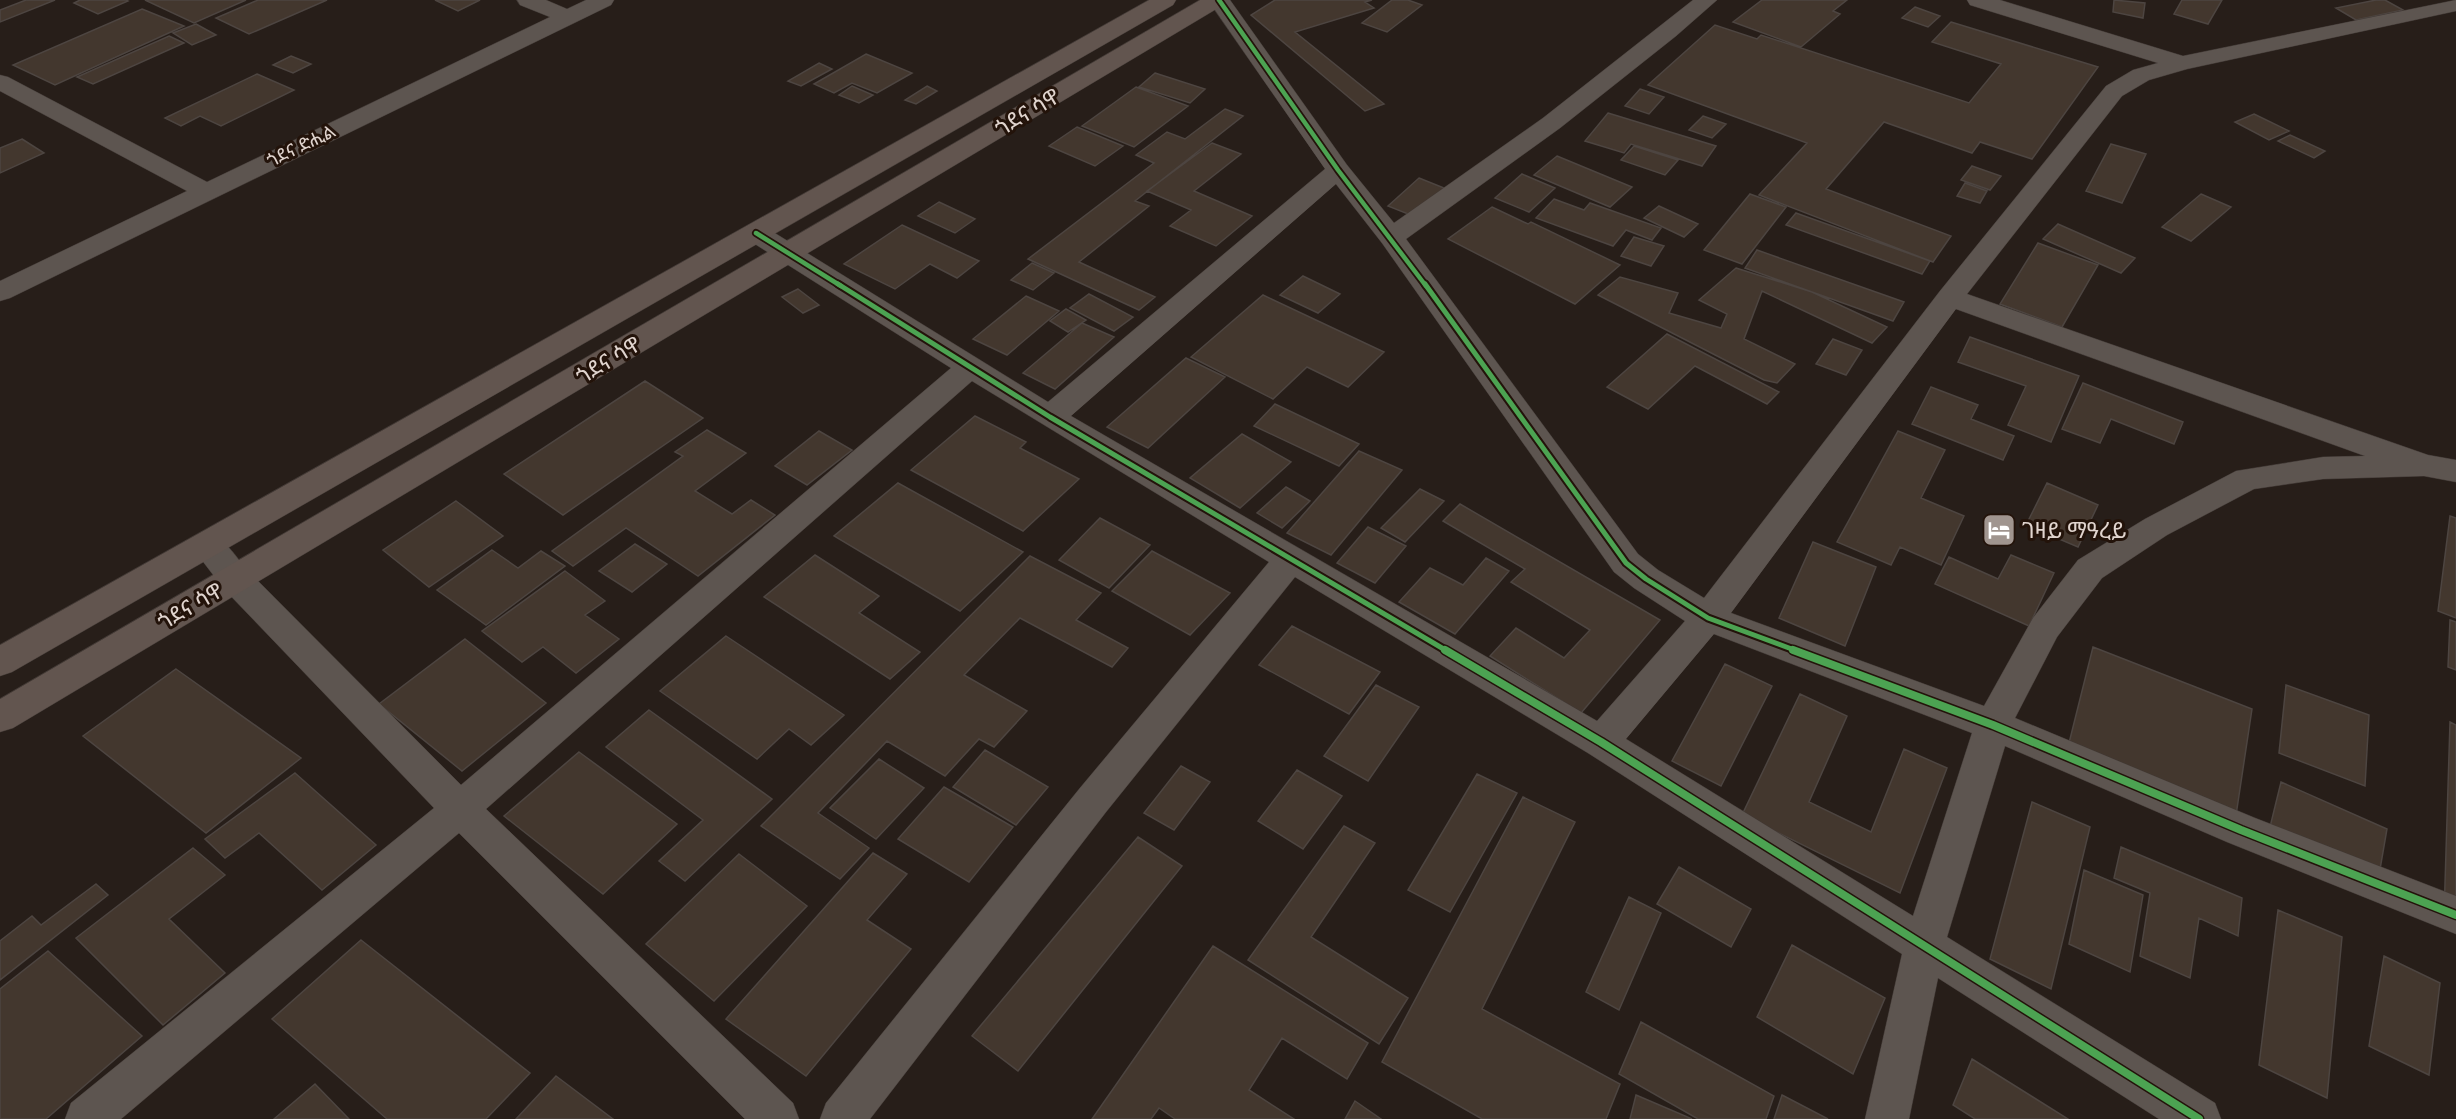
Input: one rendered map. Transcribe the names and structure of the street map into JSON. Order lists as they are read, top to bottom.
{
  "streets": {
    "main road": ["ጎደና ሳዋ"],
    "street": ["ጎደና ድሒል"]
  },
  "places": {
    "hotel": ["ገዛይ ማዓረይ"]
  }
}
